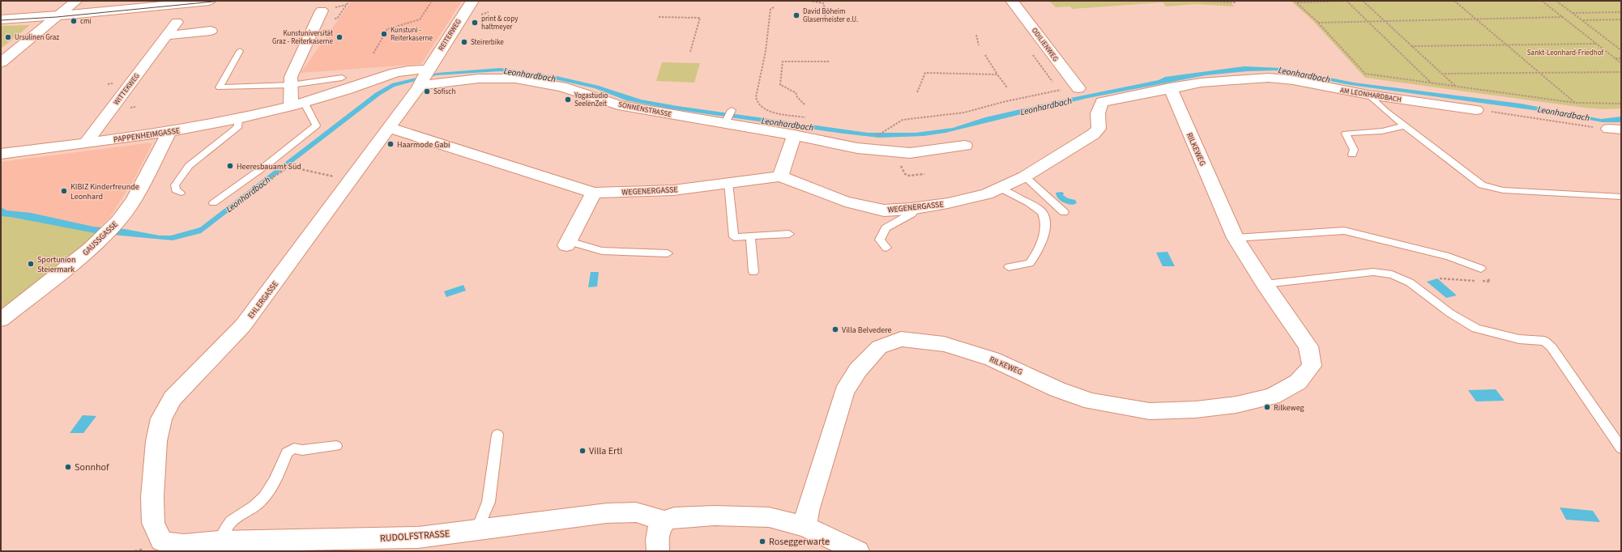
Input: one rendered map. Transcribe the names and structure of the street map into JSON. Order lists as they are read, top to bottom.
{
  "streets": {
    "street": [
      "REITERWEG",
      "ODILIENWEG",
      "WITTEKWEG",
      "AM LEONHARDBACH",
      "SONNENSTRASSE",
      "PAPPENHEIMGASSE",
      "RILKEWEG",
      "WEGENERGASSE",
      "GAUSSGASSE",
      "EHLERGASSE",
      "RUDOLFSTRASSE"
    ]
  },
  "crossings": [
    ["REITERWEG", "SONNENSTRASSE"],
    ["REITERWEG", "PAPPENHEIMGASSE"],
    ["REITERWEG", "EHLERGASSE"],
    ["WITTEKWEG", "PAPPENHEIMGASSE"],
    ["AM LEONHARDBACH", "RILKEWEG"],
    ["AM LEONHARDBACH", "WEGENERGASSE"],
    ["SONNENSTRASSE", "PAPPENHEIMGASSE"],
    ["SONNENSTRASSE", "EHLERGASSE"],
    ["PAPPENHEIMGASSE", "GAUSSGASSE"],
    ["PAPPENHEIMGASSE", "EHLERGASSE"],
    ["WEGENERGASSE", "EHLERGASSE"],
    ["EHLERGASSE", "RUDOLFSTRASSE"]
  ],
  "water": ["Leonhardbach"],
  "parks": ["Sankt-Leonhard-Friedhof"],
  "places": [
    "David Böheim Glasermeister e.U.",
    "cmi",
    "print & copy haltmeyer",
    "Kunstuni - Reiterkaserne",
    "Ursulinen Graz",
    "Kunstuniversität Graz - Reiterkaserne",
    "Steirerbike",
    "Sofisch",
    "Yogastudio SeelenZeit",
    "Haarmode Gabi",
    "Heeresbauamt Süd",
    "KIBIZ Kinderfreunde Leonhard",
    "Sportunion Steiermark",
    "Villa Belvedere",
    "Rilkeweg",
    "Villa Ertl",
    "Sonnhof",
    "Roseggerwarte"
  ]
}
